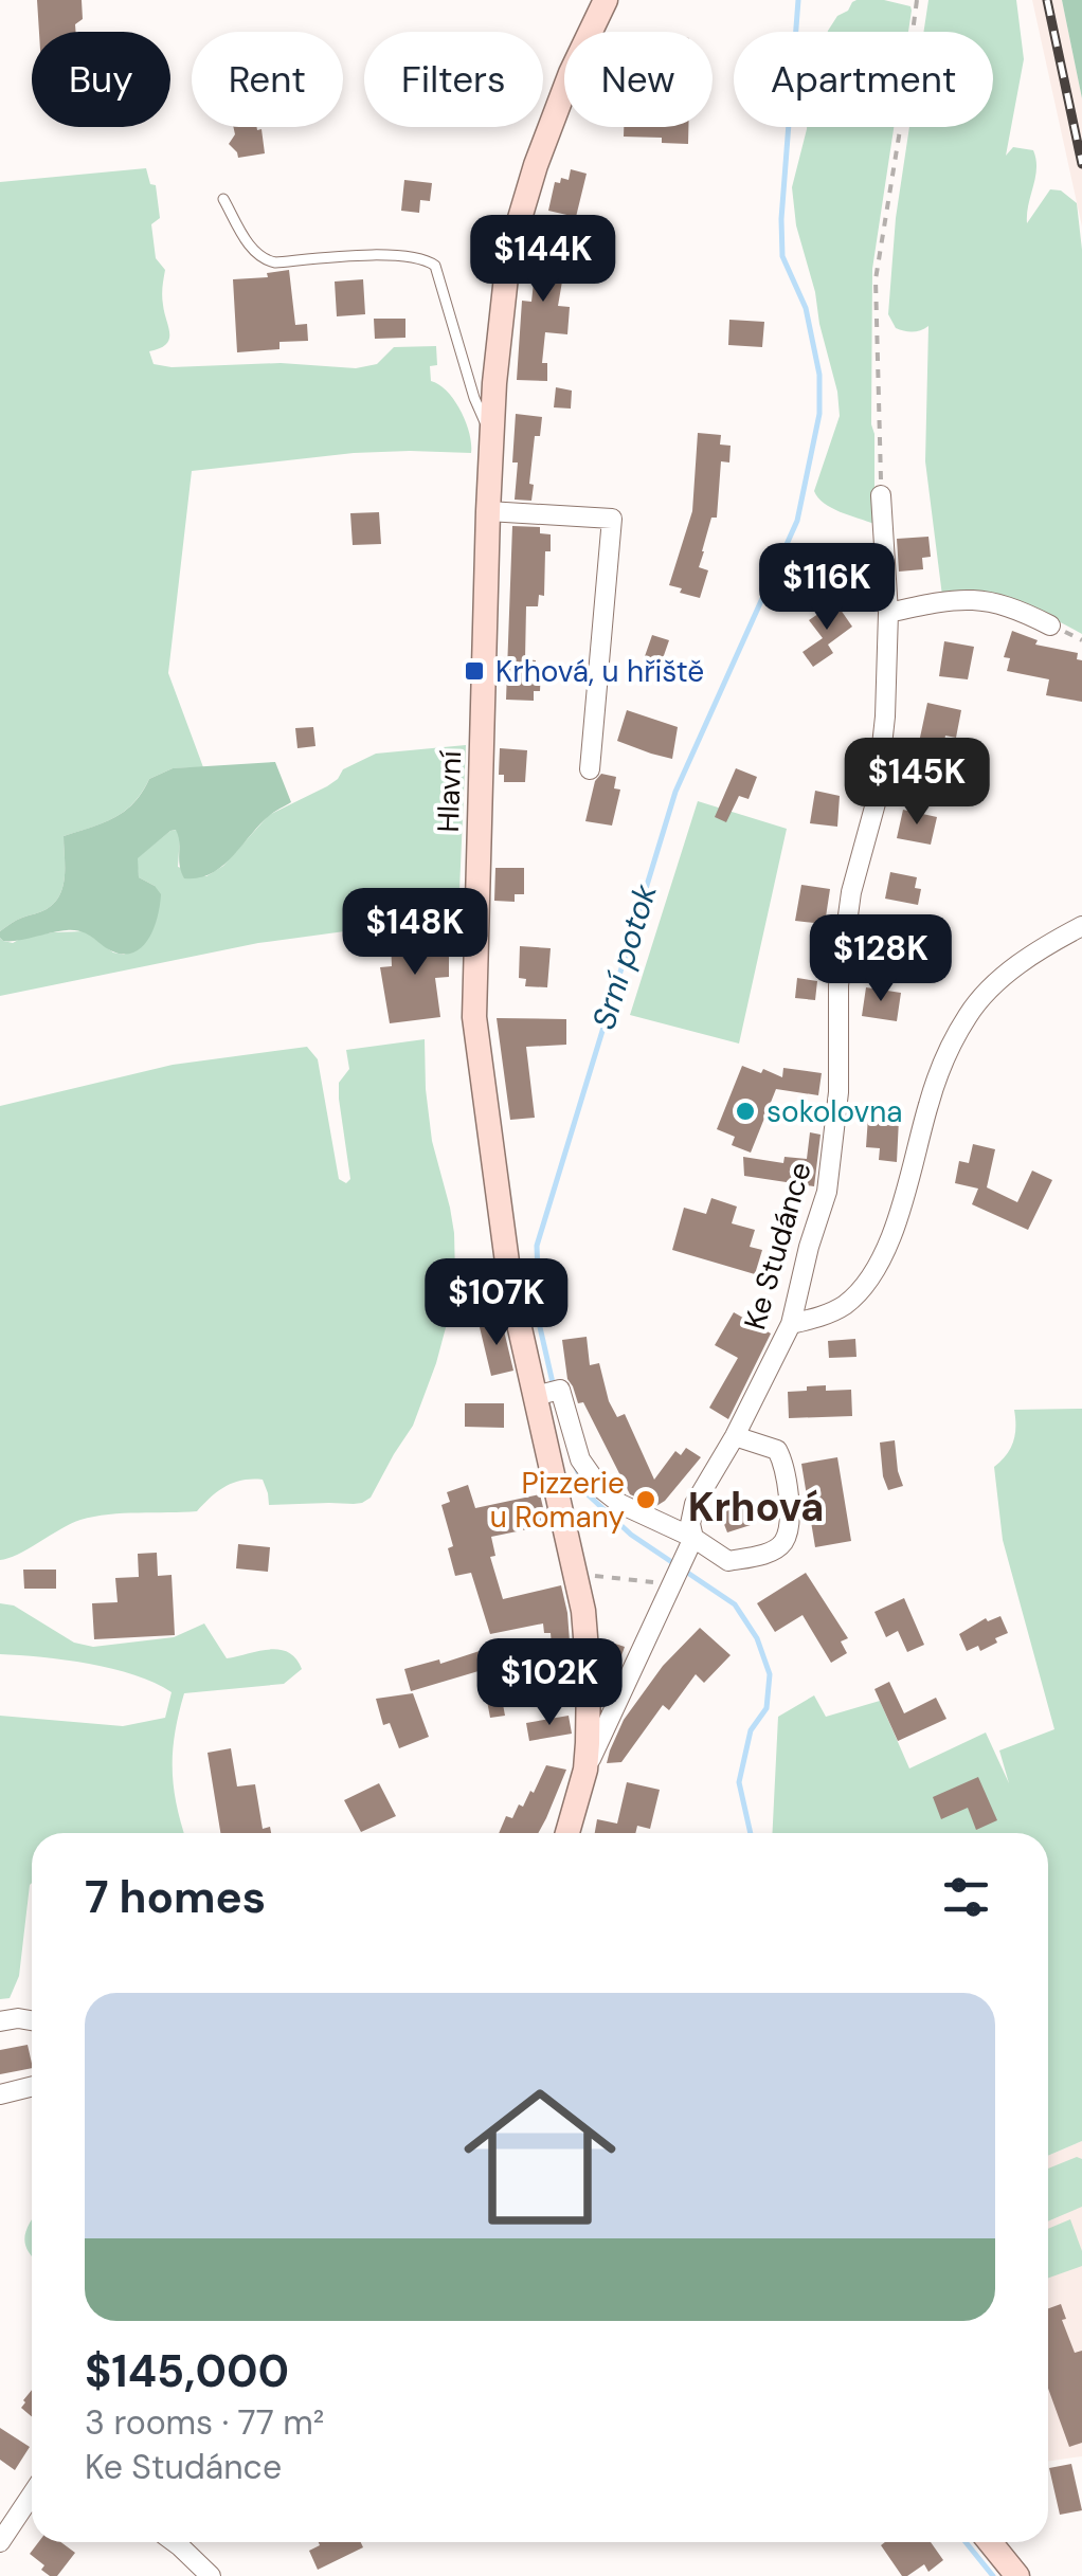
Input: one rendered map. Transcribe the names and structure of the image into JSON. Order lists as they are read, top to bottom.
{
  "streets": {
    "street": ["Hlavní", "Ke Studánce"]
  },
  "districts": ["Krhová"],
  "water": ["Srní potok"],
  "places": {
    "transit": ["Krhová, u hřiště"],
    "other": ["sokolovna", "Pizzerie u Romany"]
  },
  "page": {
    "chip": [
      "Buy",
      "Rent",
      "Filters",
      "New",
      "Apartment"
    ],
    "price": [
      "$144K",
      "$116K",
      "$145K",
      "$148K",
      "$128K",
      "$107K",
      "$102K"
    ],
    "heading": "7 homes",
    "list": [
      {
        "name": "$145,000",
        "note": "3 rooms · 77 m² · Ke Studánce"
      }
    ]
  }
}
